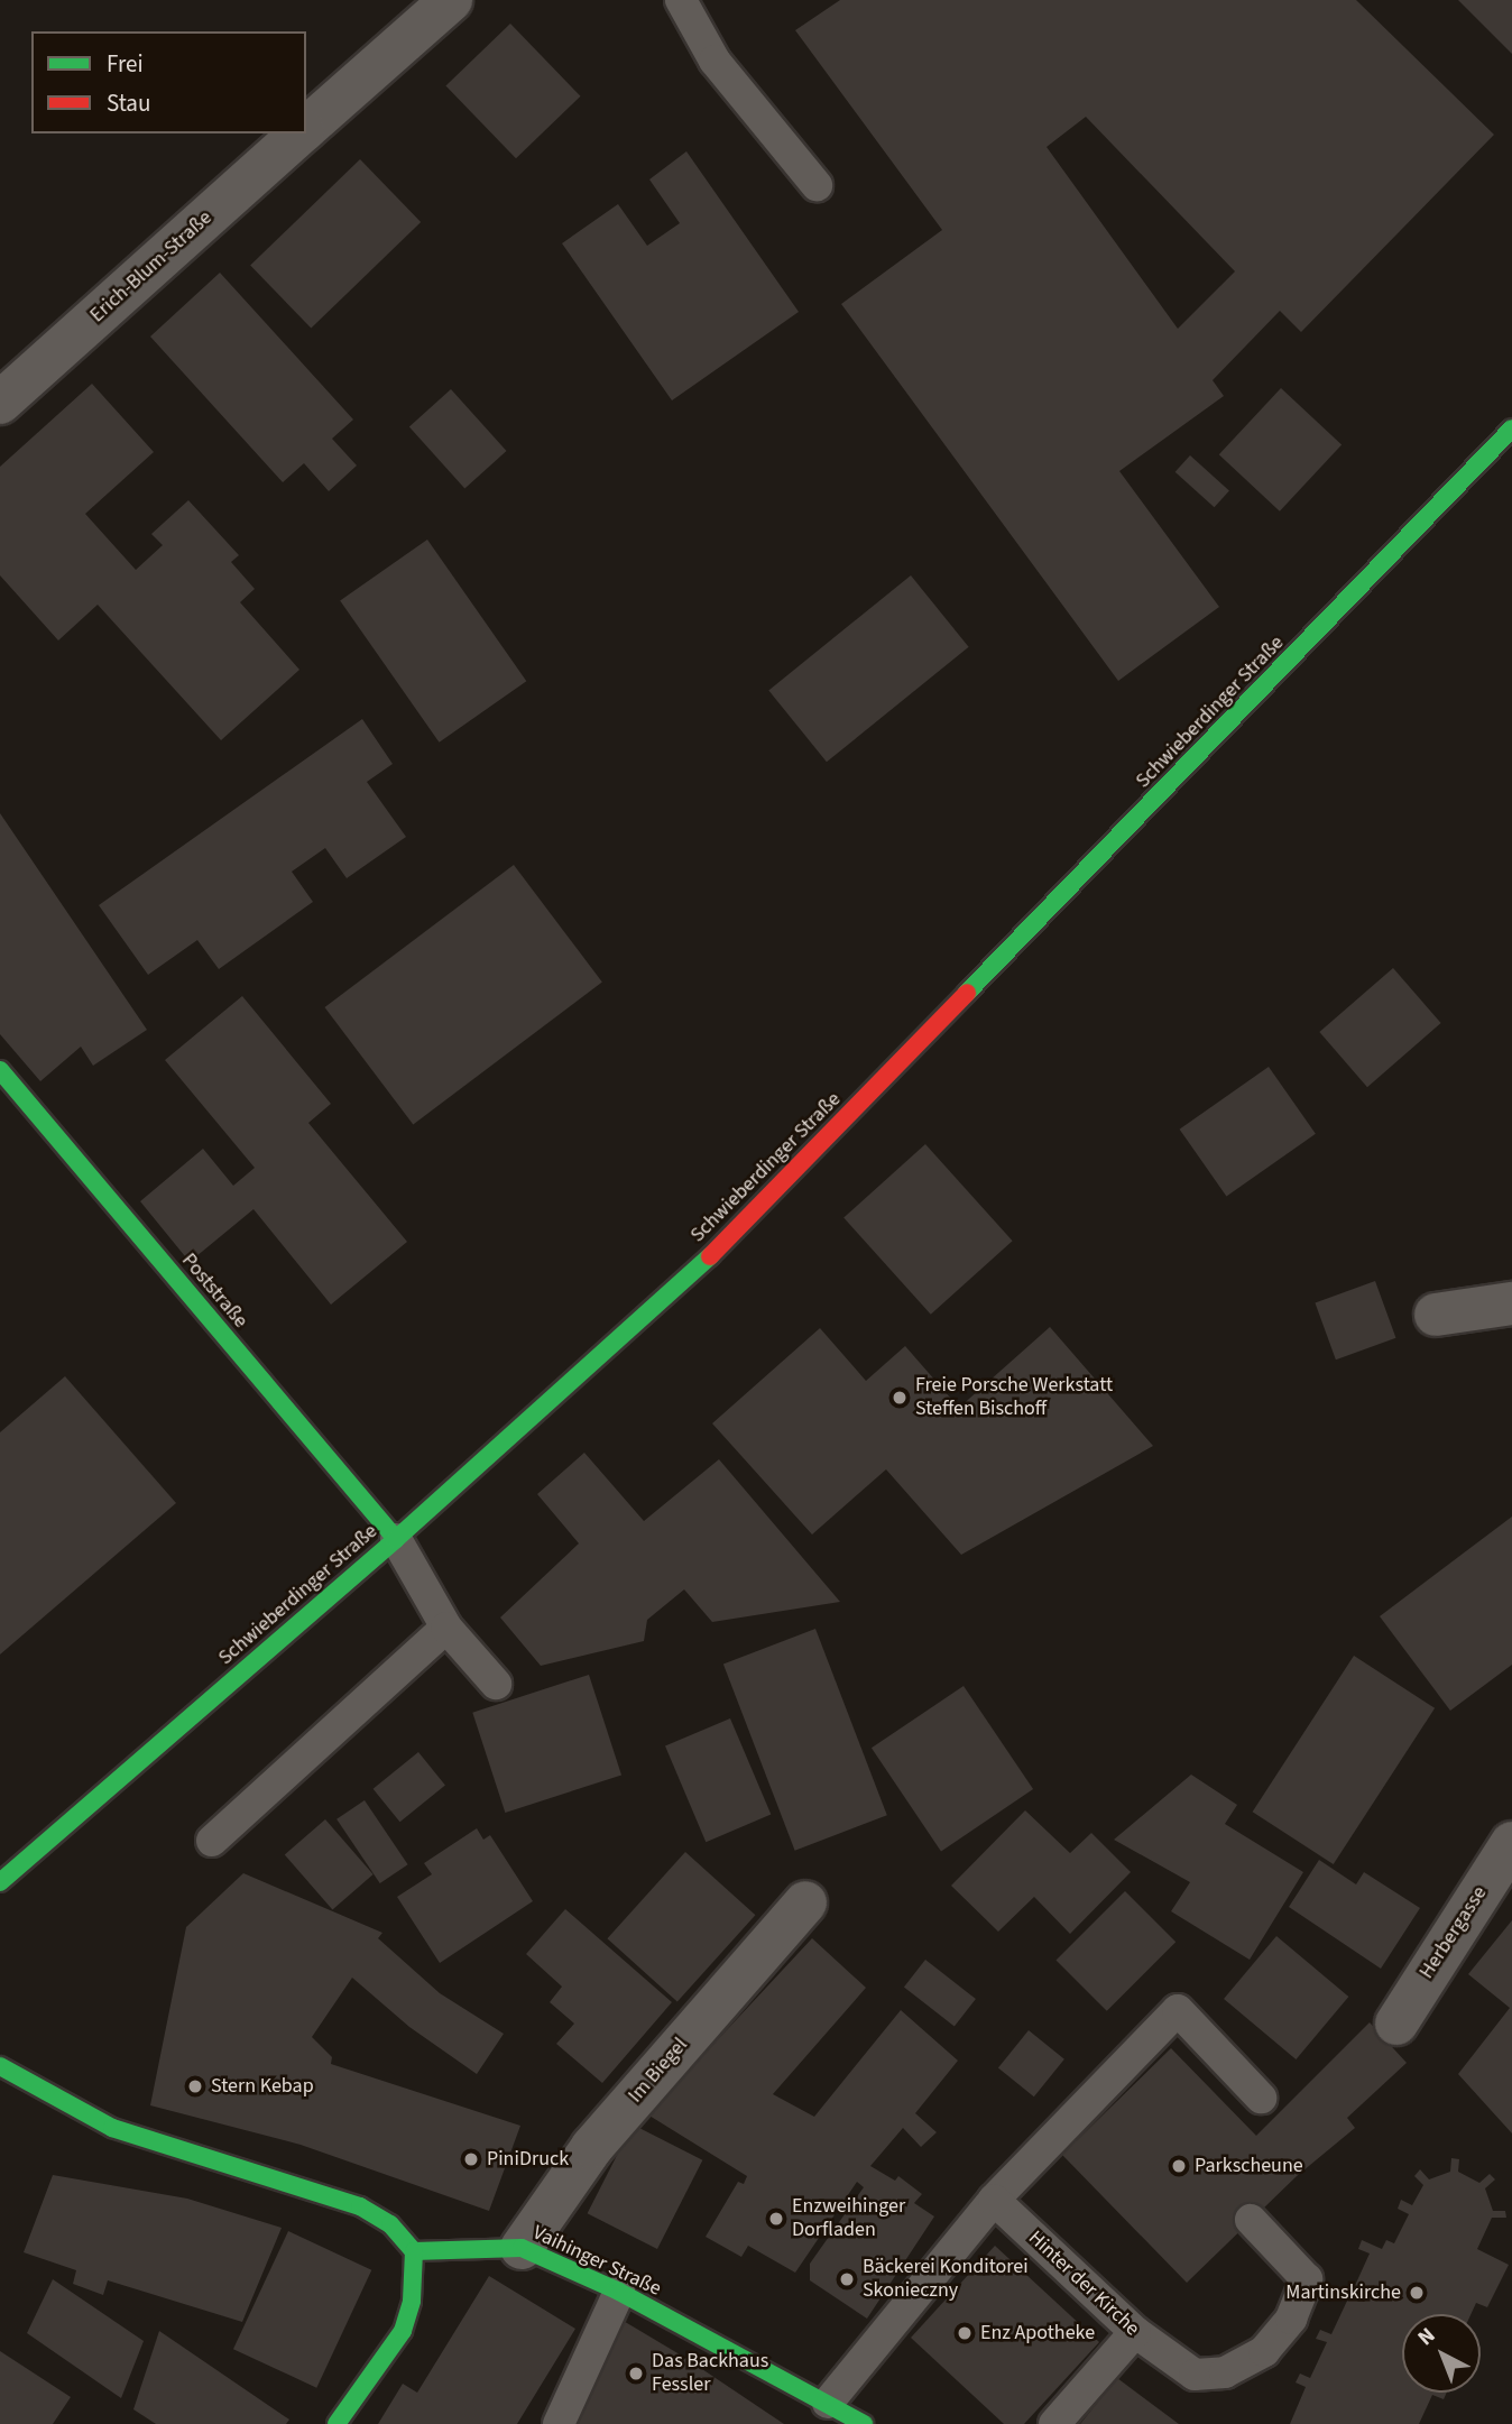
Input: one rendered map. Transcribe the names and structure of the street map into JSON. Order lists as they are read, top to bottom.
{
  "streets": {
    "main road": ["Schwieberdinger Straße", "Poststraße", "Vaihinger Straße"],
    "street": ["Erich-Blum-Straße", "Herbergasse", "Im Biegel"],
    "lane": ["Hinter der Kirche"]
  },
  "crossings": [
    ["Schwieberdinger Straße", "Poststraße"],
    ["Im Biegel", "Vaihinger Straße"]
  ],
  "places": [
    "Freie Porsche Werkstatt Steffen Bischoff",
    "Stern Kebap",
    "PiniDruck",
    "Parkscheune",
    "Enzweihinger Dorfladen",
    "Bäckerei Konditorei Skonieczny",
    "Martinskirche",
    "Enz Apotheke",
    "Das Backhaus Fessler"
  ],
  "legend": ["Frei", "Stau"],
  "north": "top left"
}
